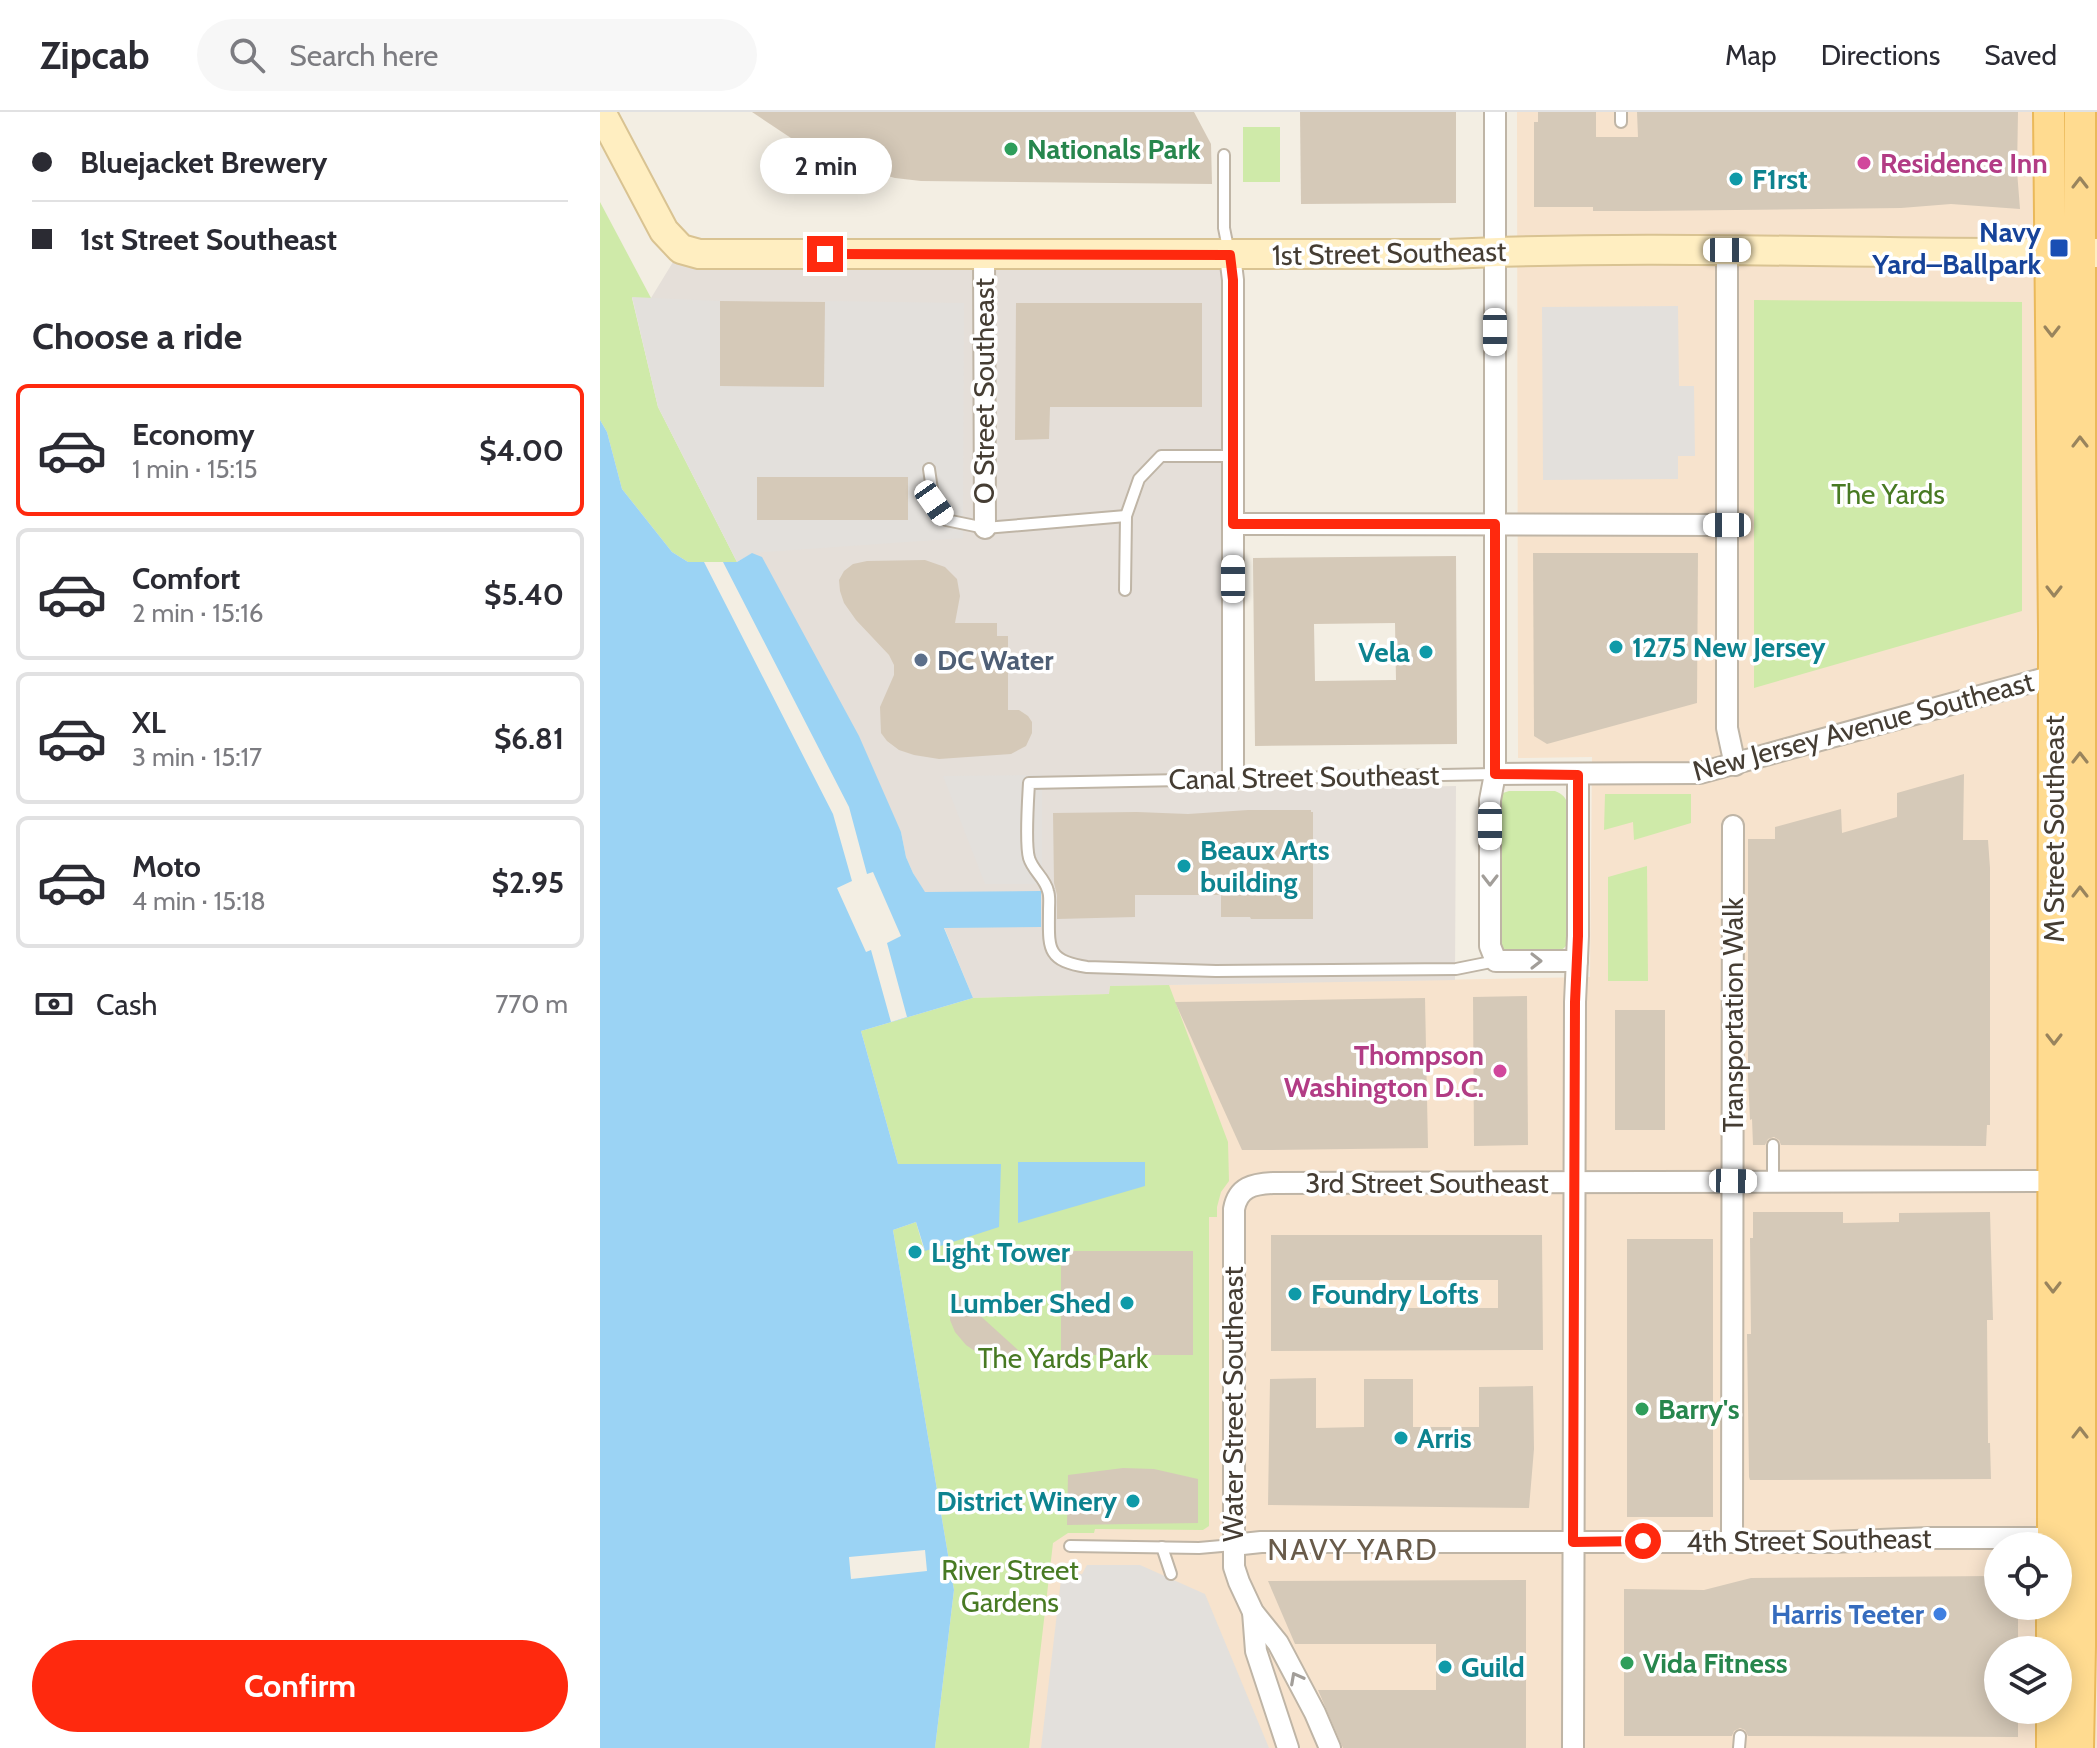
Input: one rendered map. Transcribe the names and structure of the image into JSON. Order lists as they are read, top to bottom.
{
  "streets": {
    "main road": ["M Street Southeast"],
    "street": [
      "1st Street Southeast",
      "O Street Southeast",
      "New Jersey Avenue Southeast",
      "Canal Street Southeast",
      "Transportation Walk",
      "3rd Street Southeast",
      "Water Street Southeast",
      "4th Street Southeast"
    ]
  },
  "crossings": [
    ["1st Street Southeast", "O Street Southeast"],
    ["1st Street Southeast", "M Street Southeast"],
    ["New Jersey Avenue Southeast", "Canal Street Southeast"],
    ["New Jersey Avenue Southeast", "M Street Southeast"],
    ["M Street Southeast", "3rd Street Southeast"],
    ["Transportation Walk", "3rd Street Southeast"],
    ["Transportation Walk", "4th Street Southeast"],
    ["3rd Street Southeast", "Water Street Southeast"],
    ["Water Street Southeast", "4th Street Southeast"]
  ],
  "districts": ["NAVY YARD"],
  "parks": ["The Yards", "The Yards Park", "River Street Gardens"],
  "places": {
    "other": [
      "Nationals Park",
      "Residence Inn",
      "F1rst",
      "1275 New Jersey",
      "Vela",
      "DC Water",
      "Beaux Arts building",
      "Thompson Washington D.C.",
      "Light Tower",
      "Foundry Lofts",
      "Lumber Shed",
      "Barry's",
      "Arris",
      "District Winery",
      "Harris Teeter",
      "Vida Fitness",
      "Guild"
    ],
    "transit": ["Navy Yard–Ballpark"]
  },
  "page": {
    "header": "Zipcab",
    "search": "Search here",
    "nav": ["Map", "Directions", "Saved"],
    "banner": ["Bluejacket Brewery", "1st Street Southeast"],
    "bubble": "2 min",
    "heading": "Choose a ride",
    "list": [
      {
        "name": "Economy",
        "note": "1 min · 15:15",
        "value": "$4.00"
      },
      {
        "name": "Comfort",
        "note": "2 min · 15:16",
        "value": "$5.40"
      },
      {
        "name": "XL",
        "note": "3 min · 15:17",
        "value": "$6.81"
      },
      {
        "name": "Moto",
        "note": "4 min · 15:18",
        "value": "$2.95"
      }
    ],
    "pay": ["Cash", "770 m"],
    "buttons": "Confirm"
  }
}
